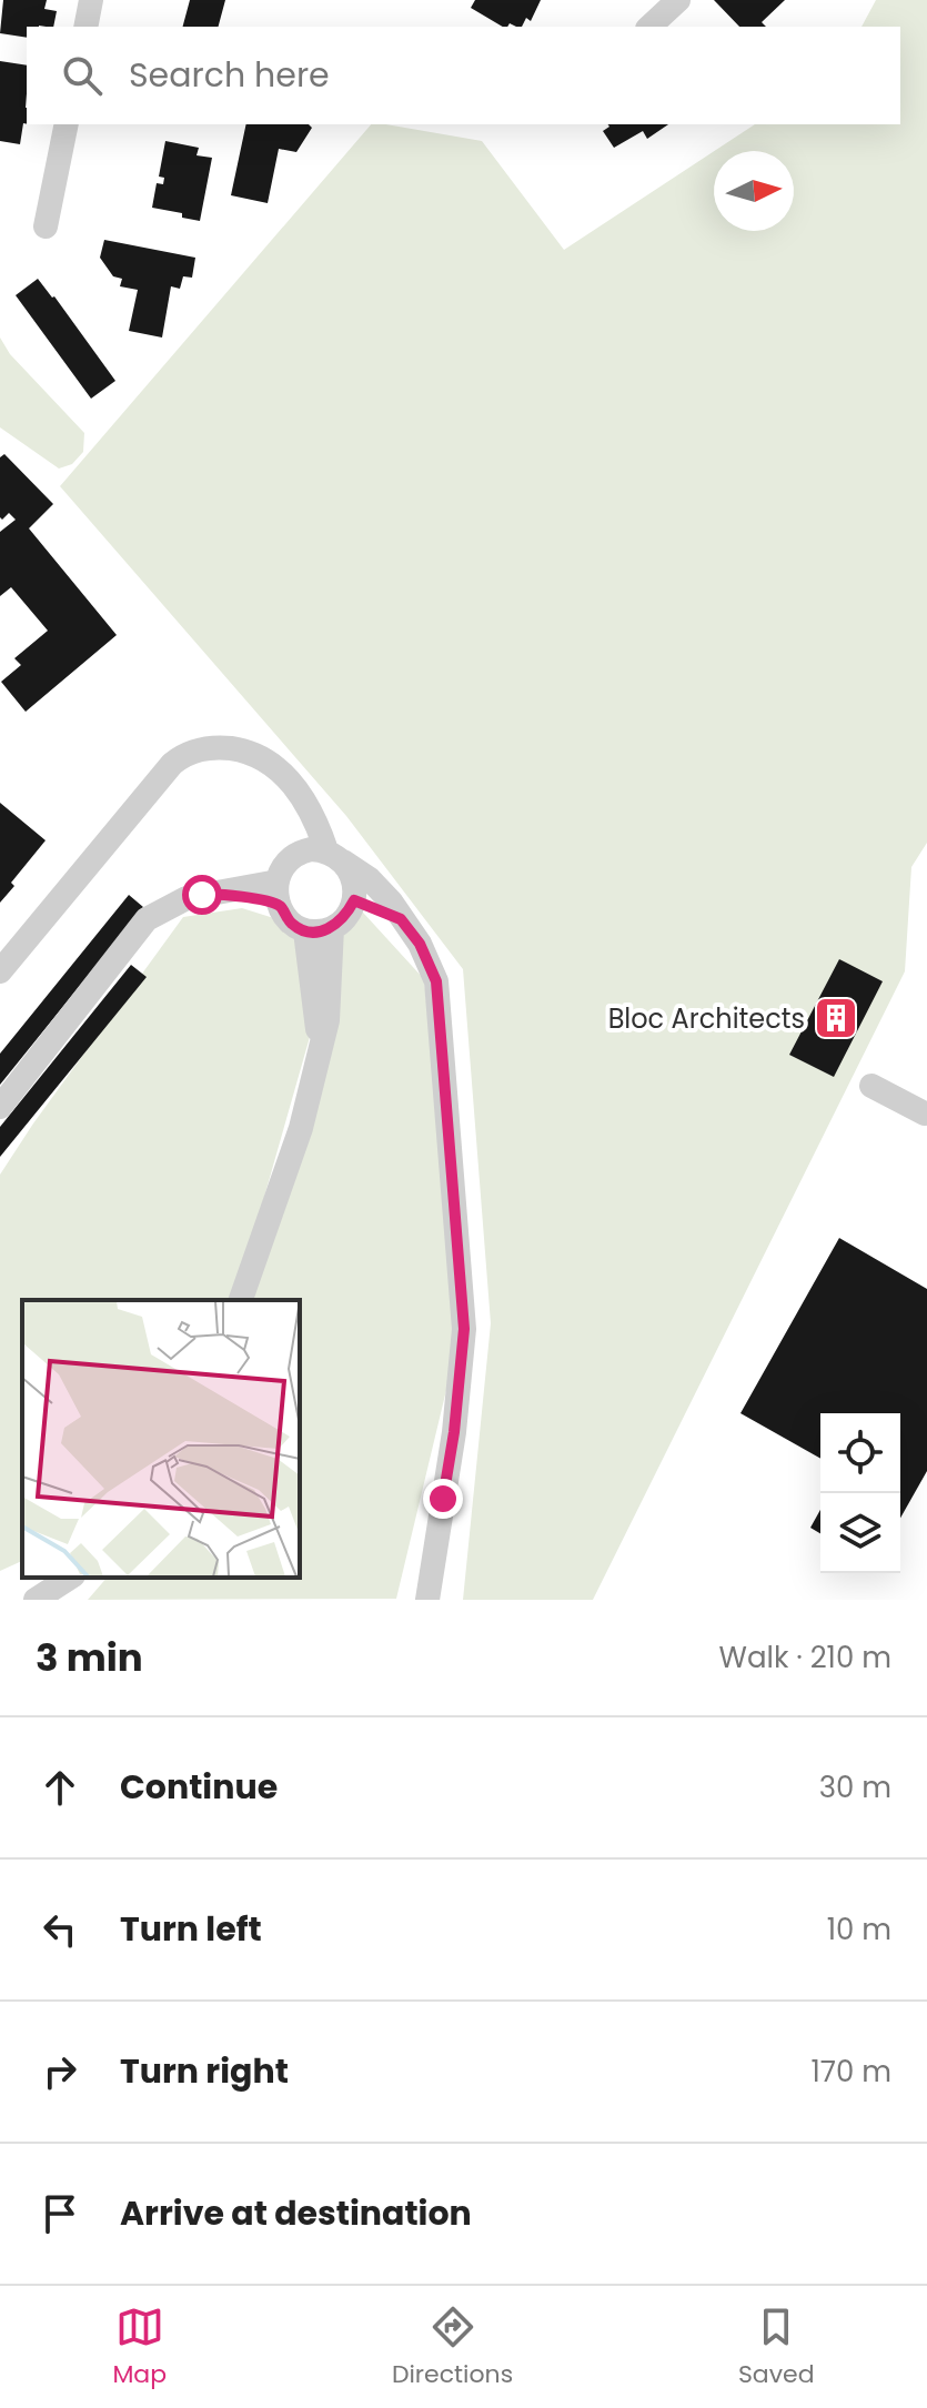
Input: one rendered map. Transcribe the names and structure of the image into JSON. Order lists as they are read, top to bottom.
{
  "places": {
    "building": ["Bloc Architects"]
  },
  "north": "right",
  "page": {
    "search": "Search here",
    "heading": ["3 min", "Walk · 210 m"],
    "list": [
      ["Continue", "30 m"],
      ["Turn left", "10 m"],
      ["Turn right", "170 m"],
      "Arrive at destination"
    ],
    "nav": ["Map", "Directions", "Saved"]
  }
}
